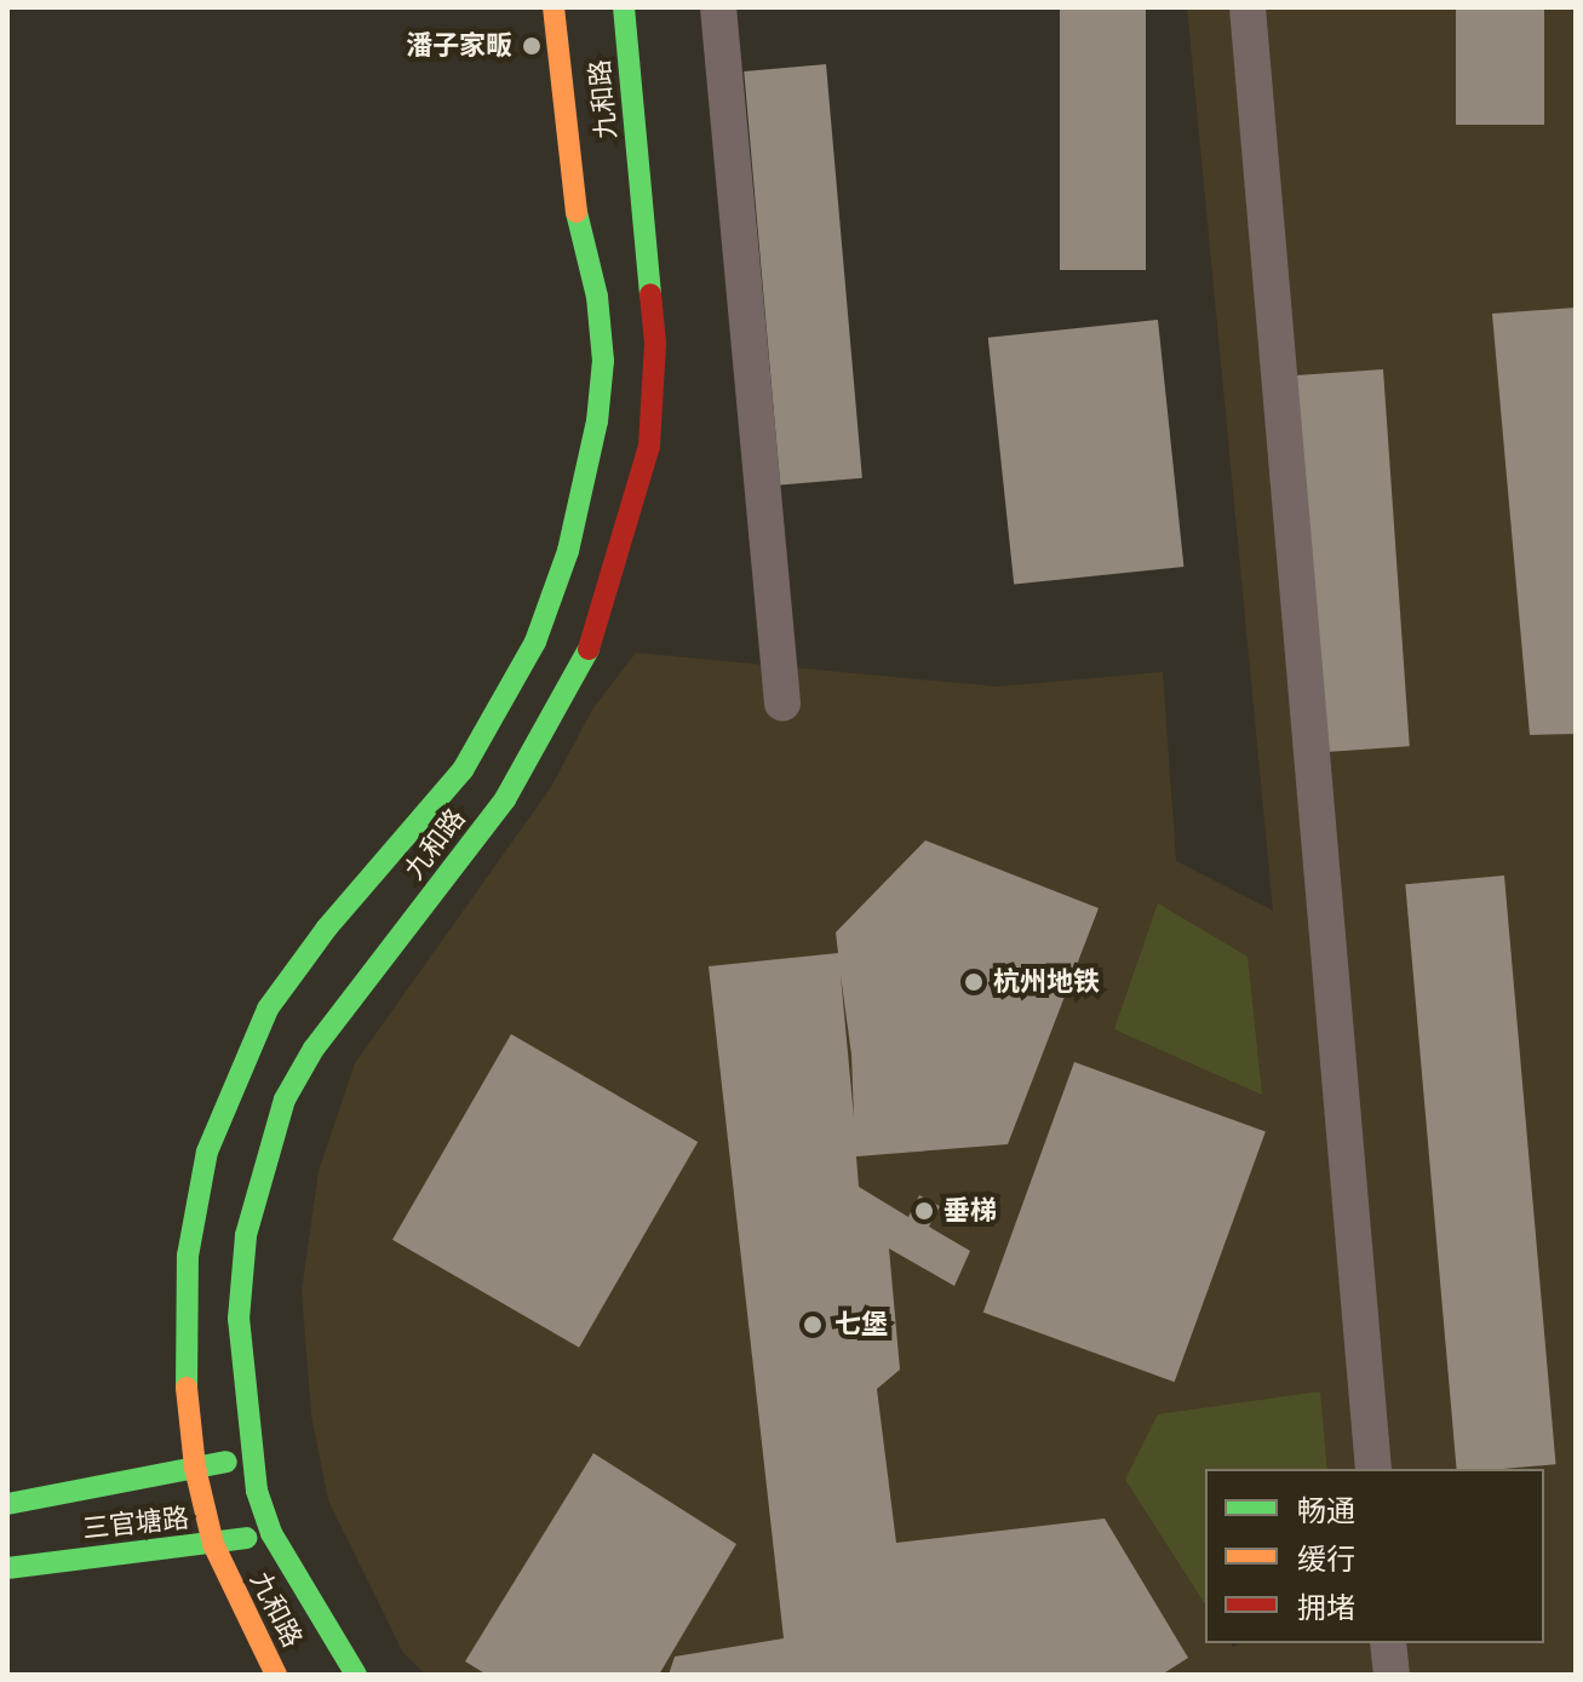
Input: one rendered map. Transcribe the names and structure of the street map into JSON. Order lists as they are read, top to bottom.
{
  "streets": {
    "street": ["九和路", "三官塘路"]
  },
  "crossings": [
    ["九和路", "三官塘路"]
  ],
  "places": [
    "潘子家畈",
    "杭州地铁",
    "垂梯",
    "七堡"
  ],
  "legend": ["畅通", "缓行", "拥堵"]
}
